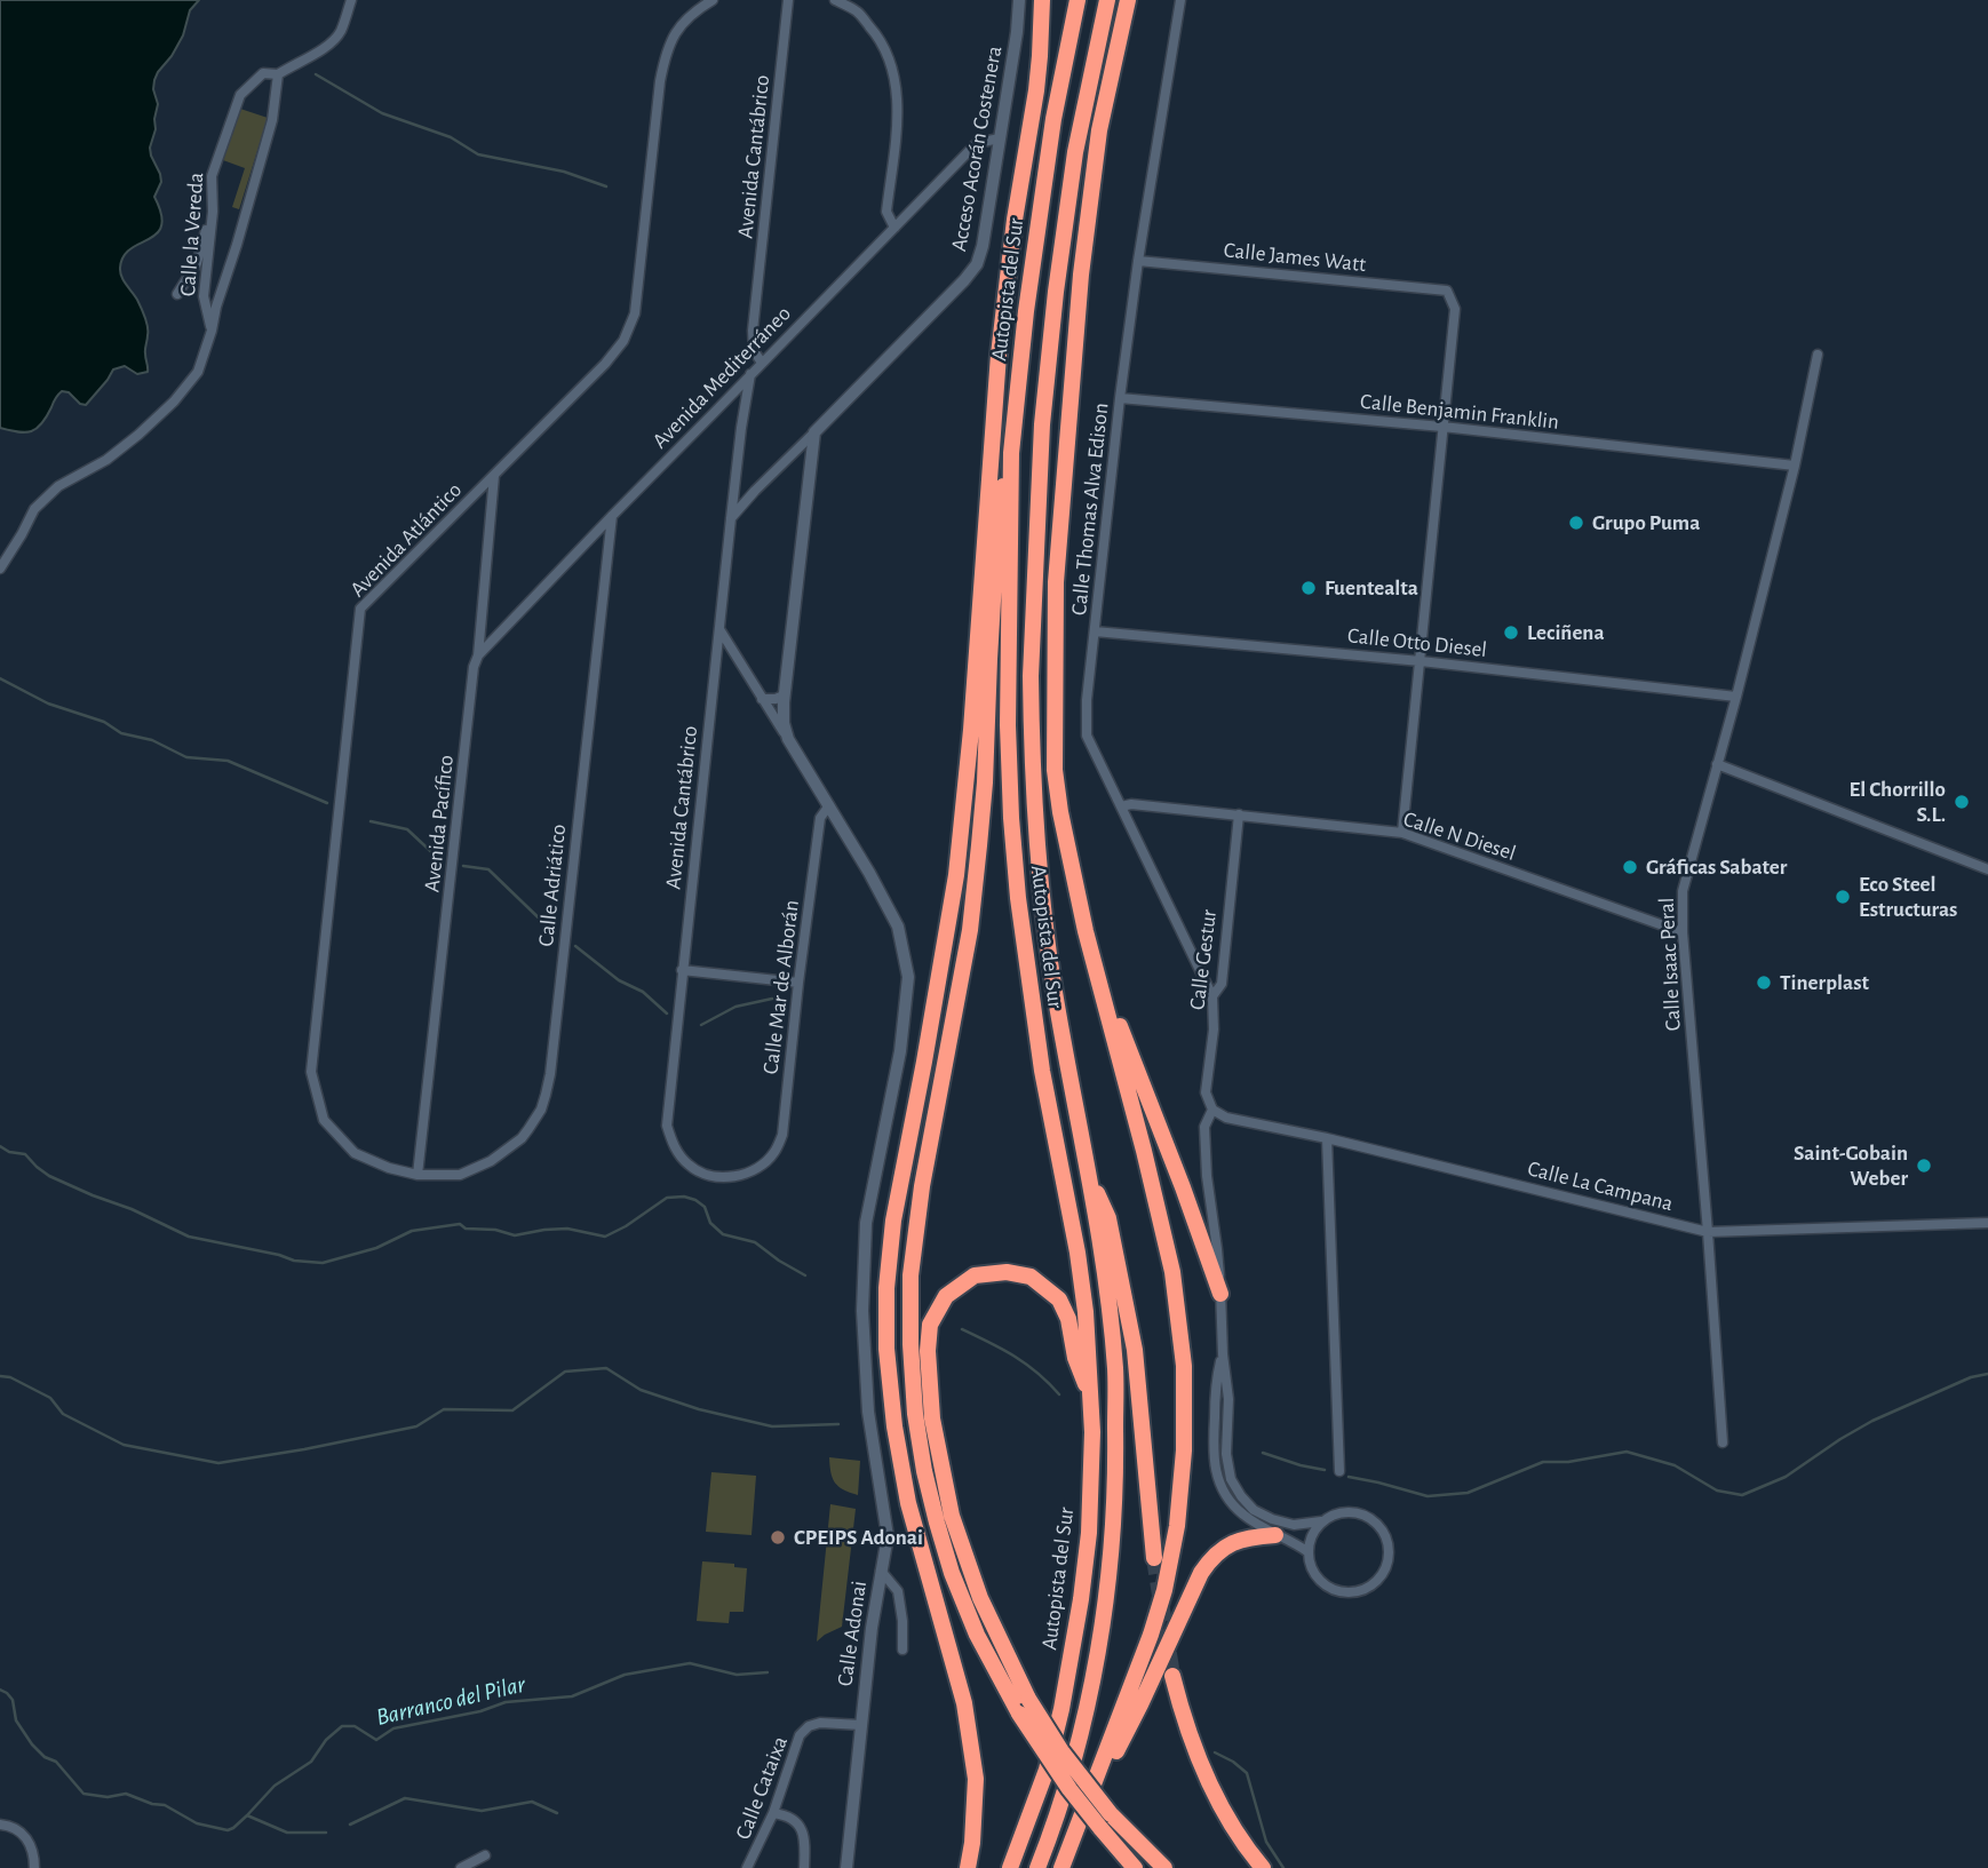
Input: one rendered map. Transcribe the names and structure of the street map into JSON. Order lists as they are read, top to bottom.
{
  "streets": {
    "highway": ["Autopista del Sur"],
    "street": [
      "Acceso Acorán Costenera",
      "Avenida Cantábrico",
      "Calle la Vereda",
      "Calle James Watt",
      "Avenida Mediterráneo",
      "Calle Benjamin Franklin",
      "Calle Thomas Alva Edison",
      "Avenida Atlántico",
      "Calle Otto Diesel",
      "Avenida Pacífico",
      "Calle N Diesel",
      "Calle Adriático",
      "Calle Gestur",
      "Calle Isaac Peral",
      "Calle Mar de Alborán",
      "Calle La Campana",
      "Calle Adonai",
      "Calle Cataixa"
    ]
  },
  "crossings": [
    ["Acceso Acorán Costenera", "Avenida Mediterráneo"],
    ["Avenida Cantábrico", "Avenida Mediterráneo"],
    ["Avenida Cantábrico", "Calle Mar de Alborán"],
    ["Calle James Watt", "Calle Benjamin Franklin"],
    ["Calle James Watt", "Calle Thomas Alva Edison"],
    ["Avenida Mediterráneo", "Avenida Pacífico"],
    ["Avenida Mediterráneo", "Calle Adriático"],
    ["Calle Benjamin Franklin", "Calle Thomas Alva Edison"],
    ["Calle Benjamin Franklin", "Calle Isaac Peral"],
    ["Calle Thomas Alva Edison", "Calle Otto Diesel"],
    ["Calle Thomas Alva Edison", "Calle N Diesel"],
    ["Calle Thomas Alva Edison", "Calle Gestur"],
    ["Avenida Atlántico", "Avenida Pacífico"],
    ["Avenida Atlántico", "Calle Adriático"],
    ["Calle Otto Diesel", "Calle Isaac Peral"],
    ["Avenida Pacífico", "Calle Adriático"],
    ["Calle N Diesel", "Calle Gestur"],
    ["Calle N Diesel", "Calle Isaac Peral"],
    ["Calle Gestur", "Calle La Campana"],
    ["Calle Isaac Peral", "Calle La Campana"],
    ["Calle Mar de Alborán", "Calle Adonai"],
    ["Calle Adonai", "Calle Cataixa"]
  ],
  "water": ["Barranco del Pilar"],
  "places": [
    "Grupo Puma",
    "Fuentealta",
    "Leciñena",
    "El Chorrillo S.L.",
    "Gráficas Sabater",
    "Eco Steel Estructuras",
    "Tinerplast",
    "Saint-Gobain Weber",
    "CPEIPS Adonai"
  ]
}
